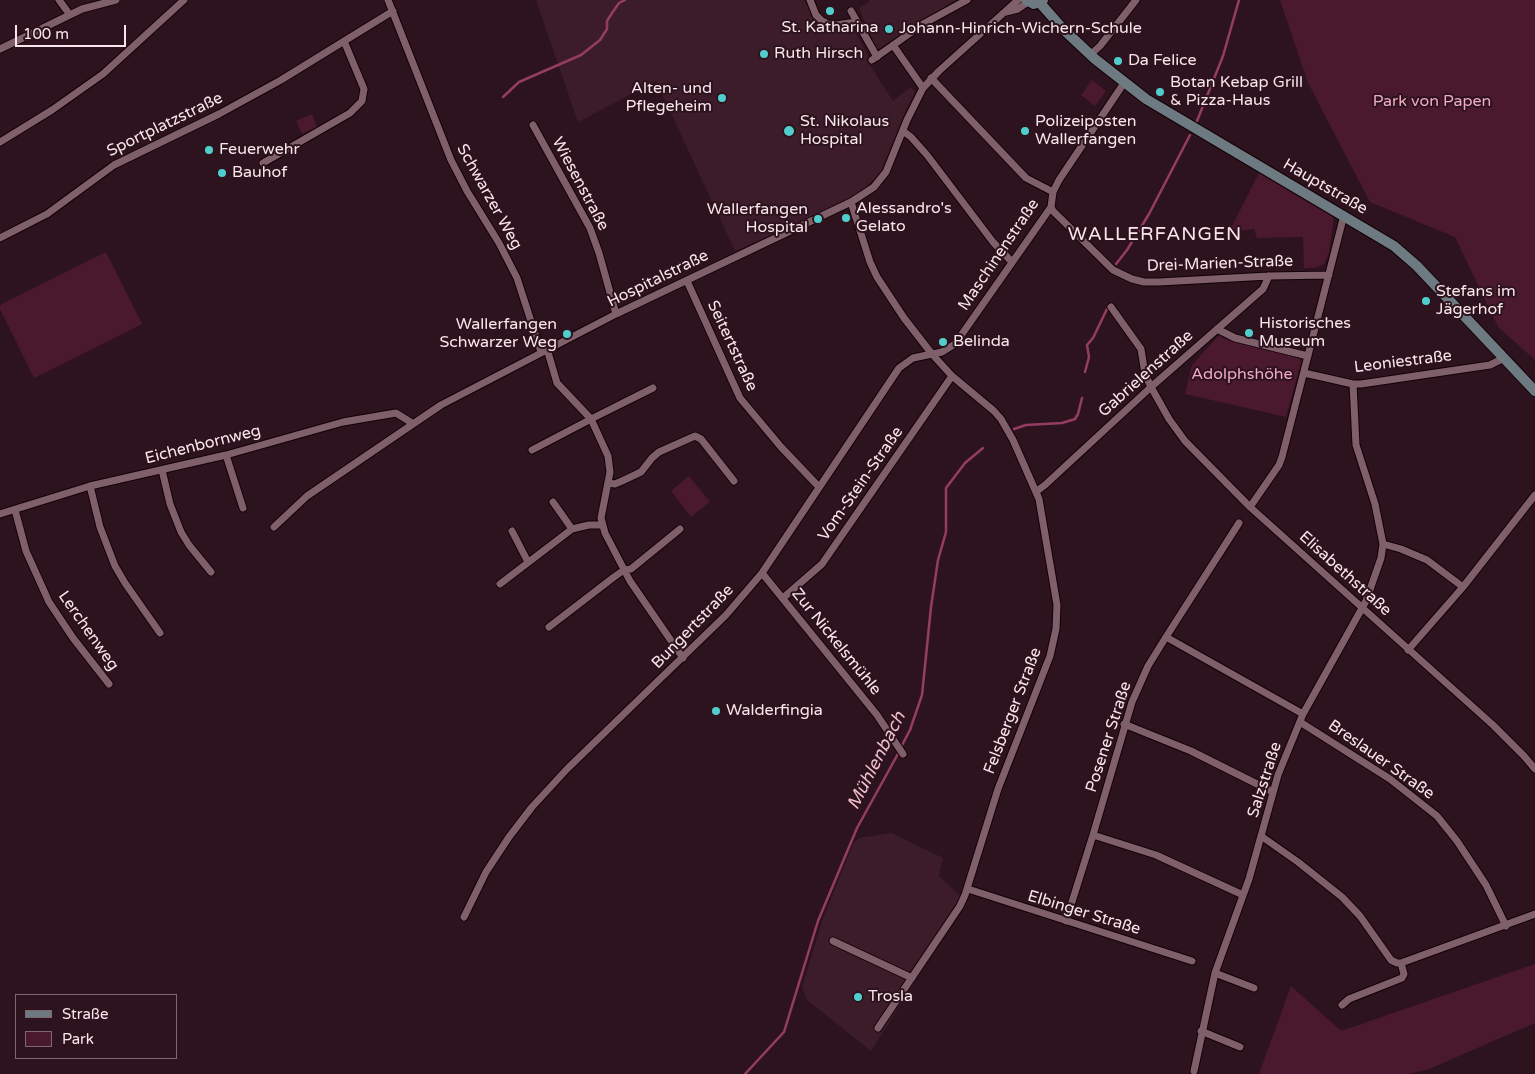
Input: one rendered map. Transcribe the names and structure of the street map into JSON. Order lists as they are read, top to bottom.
{
  "streets": {
    "main road": ["Hauptstraße"],
    "street": [
      "Sportplatzstraße",
      "Wiesenstraße",
      "Schwarzer Weg",
      "Maschinenstraße",
      "Drei-Marien-Straße",
      "Hospitalstraße",
      "Seitertstraße",
      "Leoniestraße",
      "Gabrielenstraße",
      "Eichenbornweg",
      "Vom-Stein-Straße",
      "Elisabethstraße",
      "Bungertstraße",
      "Lerchenweg",
      "Zur Nickelsmühle",
      "Felsberger Straße",
      "Posener Straße",
      "Breslauer Straße",
      "Salzstraße",
      "Elbinger Straße"
    ]
  },
  "crossings": [
    ["Sportplatzstraße", "Schwarzer Weg"],
    ["Wiesenstraße", "Hospitalstraße"],
    ["Hauptstraße", "Maschinenstraße"],
    ["Hauptstraße", "Leoniestraße"],
    ["Schwarzer Weg", "Hospitalstraße"],
    ["Maschinenstraße", "Drei-Marien-Straße"],
    ["Maschinenstraße", "Bungertstraße"],
    ["Maschinenstraße", "Felsberger Straße"],
    ["Drei-Marien-Straße", "Gabrielenstraße"],
    ["Hospitalstraße", "Seitertstraße"],
    ["Hospitalstraße", "Eichenbornweg"],
    ["Hospitalstraße", "Felsberger Straße"],
    ["Seitertstraße", "Bungertstraße"],
    ["Gabrielenstraße", "Elisabethstraße"],
    ["Gabrielenstraße", "Felsberger Straße"],
    ["Eichenbornweg", "Lerchenweg"],
    ["Vom-Stein-Straße", "Zur Nickelsmühle"],
    ["Vom-Stein-Straße", "Felsberger Straße"],
    ["Elisabethstraße", "Salzstraße"],
    ["Bungertstraße", "Zur Nickelsmühle"],
    ["Bungertstraße", "Felsberger Straße"],
    ["Felsberger Straße", "Elbinger Straße"],
    ["Posener Straße", "Elbinger Straße"],
    ["Breslauer Straße", "Salzstraße"]
  ],
  "districts": ["WALLERFANGEN"],
  "water": ["Mühlenbach"],
  "parks": ["Park von Papen", "Adolphshöhe"],
  "places": [
    "St. Katharina",
    "Johann-Hinrich-Wichern-Schule",
    "Ruth Hirsch",
    "Da Felice",
    "Botan Kebap Grill & Pizza-Haus",
    "Alten- und Pflegeheim",
    "St. Nikolaus Hospital",
    "Polizeiposten Wallerfangen",
    "Feuerwehr",
    "Bauhof",
    "Alessandro's Gelato",
    "Wallerfangen Hospital",
    "Stefans im Jägerhof",
    "Historisches Museum",
    "Wallerfangen Schwarzer Weg",
    "Belinda",
    "Walderfingia",
    "Trosla"
  ],
  "legend": ["Straße", "Park"],
  "scale_bar": "100 m"
}
